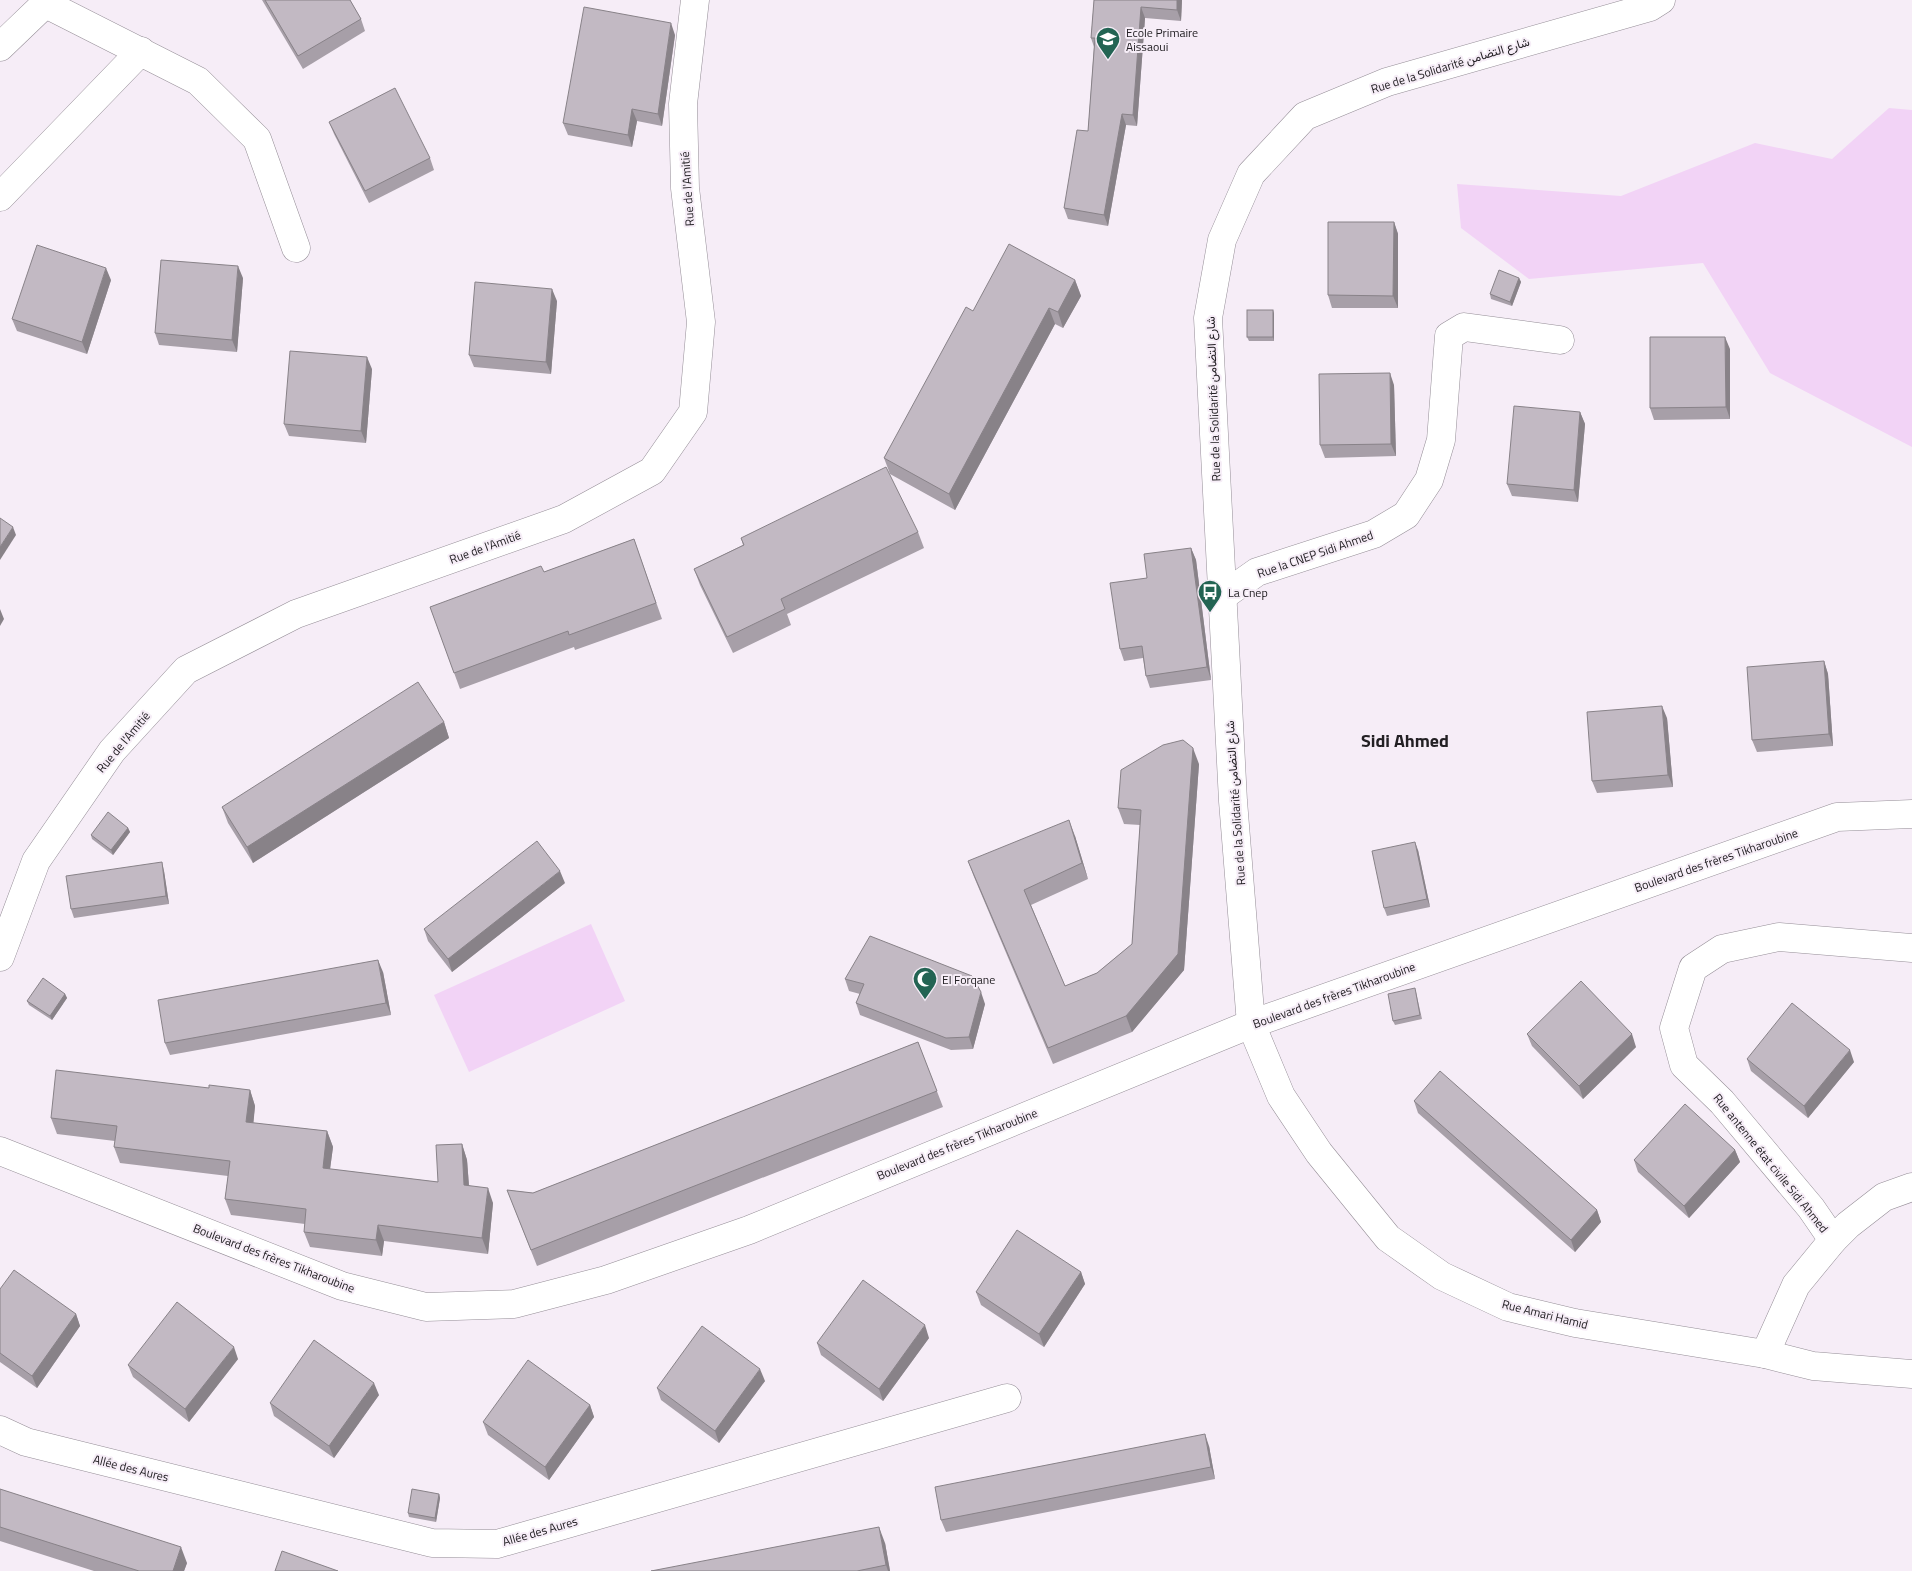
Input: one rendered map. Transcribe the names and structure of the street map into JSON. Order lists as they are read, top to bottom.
{
  "streets": {
    "street": [
      "Rue de la Solidarité شارع التضامن",
      "Rue de l'Amitié",
      "Rue la CNEP Sidi Ahmed",
      "Boulevard des frères Tikharoubine",
      "Rue antenne état civile Sidi Ahmed",
      "Rue Amari Hamid",
      "Allée des Aures"
    ]
  },
  "crossings": [
    ["Rue de la Solidarité شارع التضامن", "Rue la CNEP Sidi Ahmed"],
    ["Rue de la Solidarité شارع التضامن", "Boulevard des frères Tikharoubine"],
    ["Rue de la Solidarité شارع التضامن", "Rue Amari Hamid"],
    ["Boulevard des frères Tikharoubine", "Rue Amari Hamid"]
  ],
  "districts": ["Sidi Ahmed"],
  "places": {
    "school or university": ["Ecole Primaire Aissaoui"],
    "bus stop": ["La Cnep"],
    "mosque": ["El Forqane"]
  }
}
